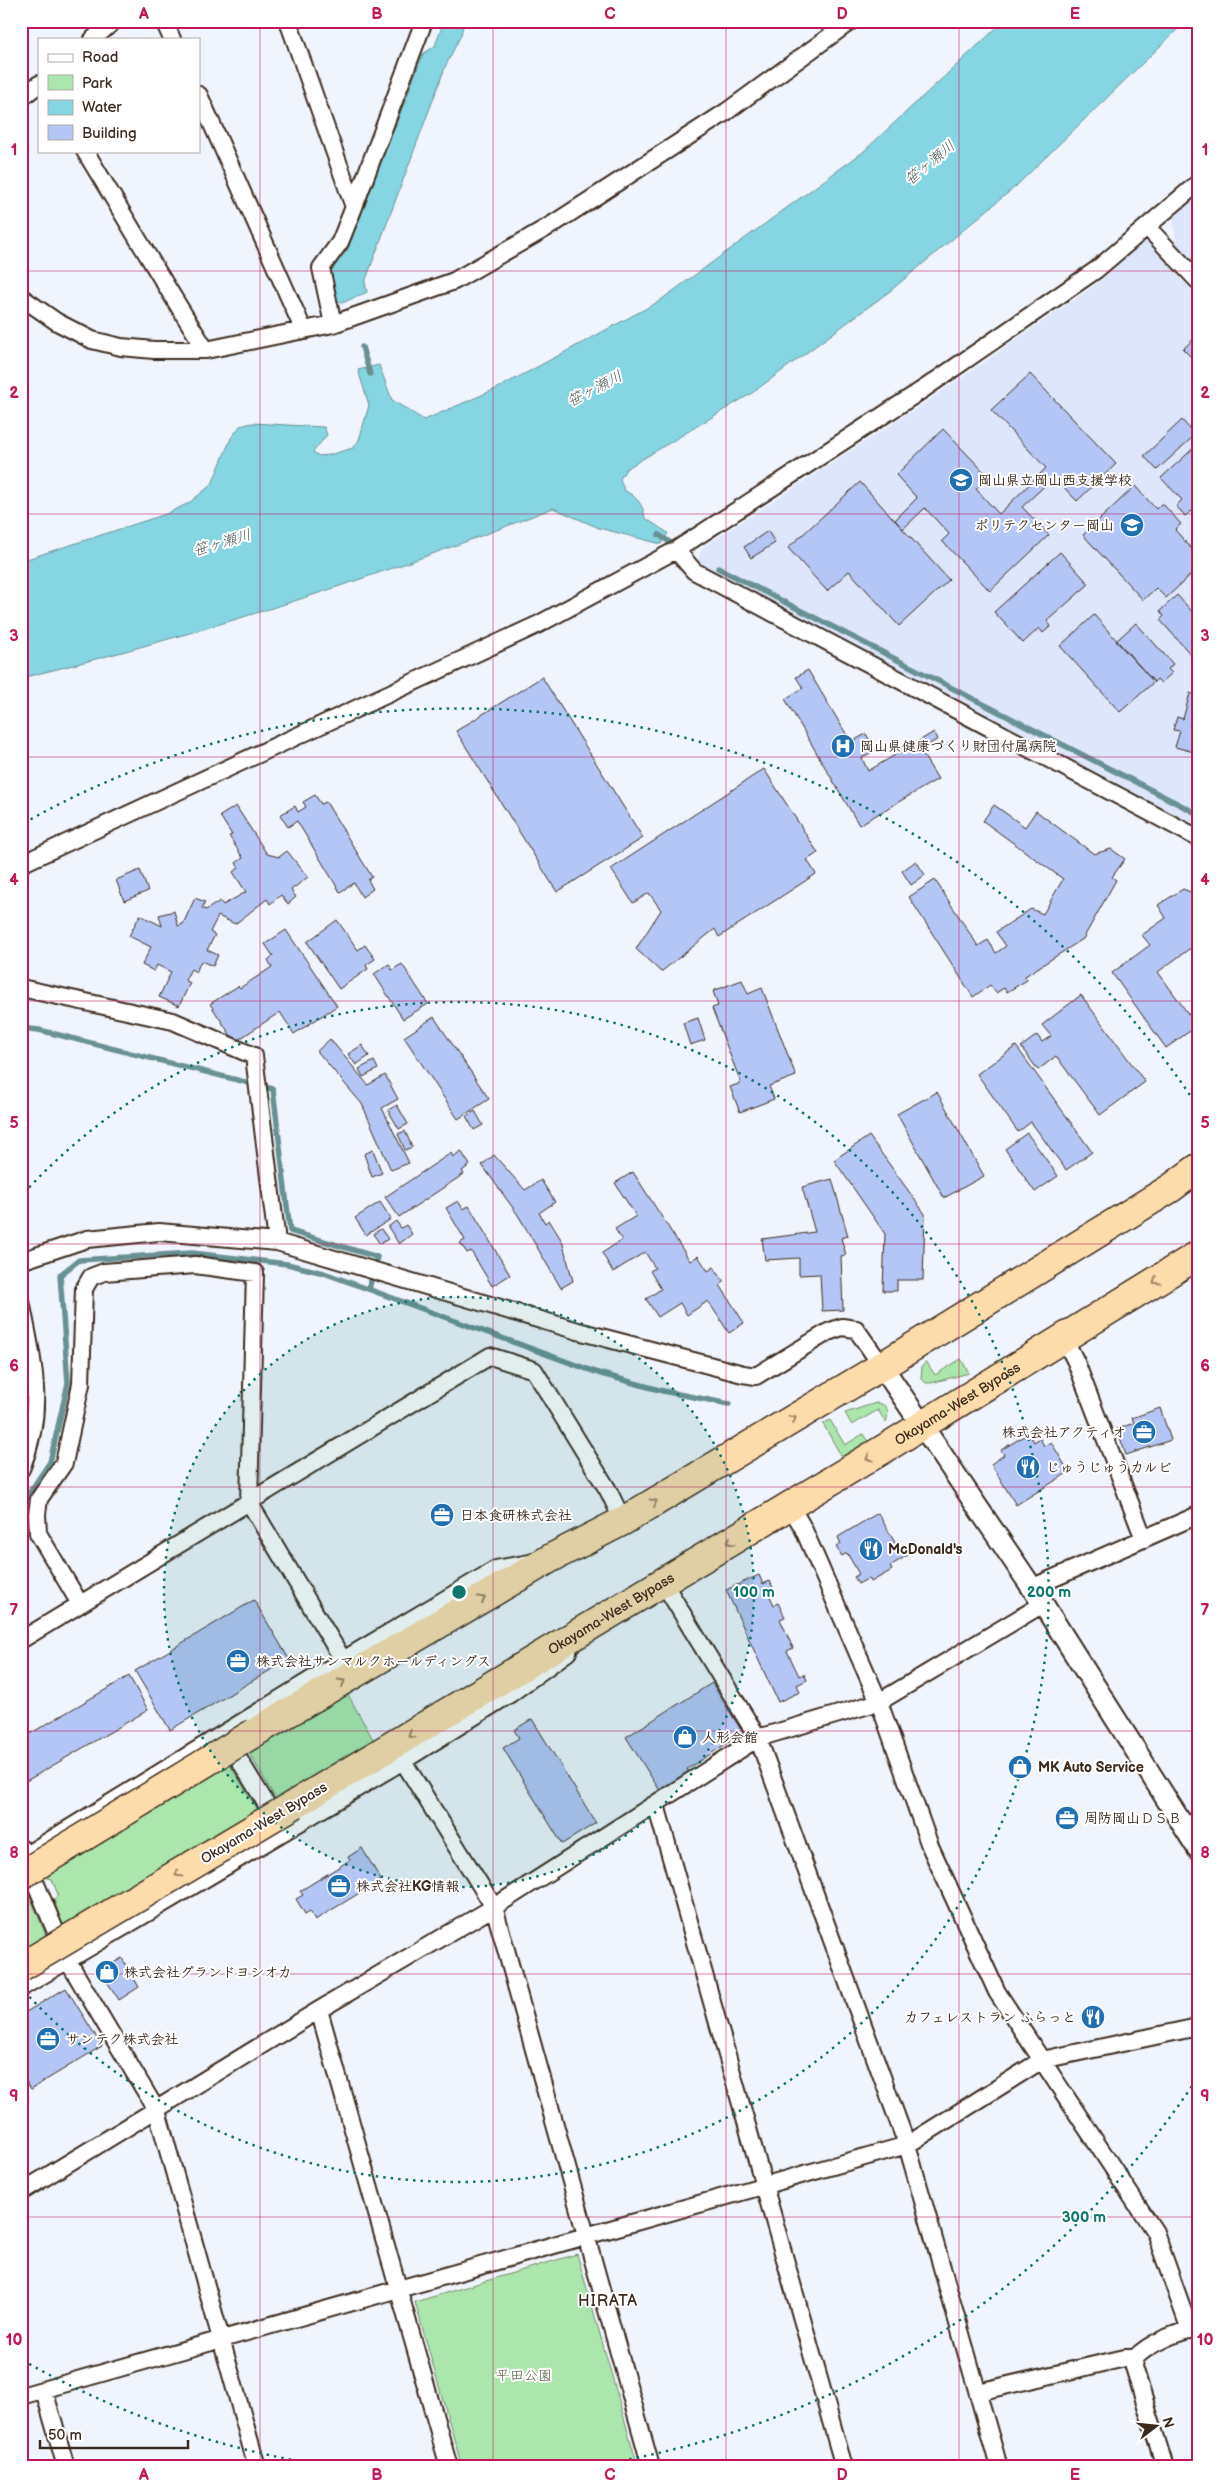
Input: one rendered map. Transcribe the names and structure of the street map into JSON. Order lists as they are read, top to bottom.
{
  "streets": {
    "highway": ["Okayama-West Bypass"]
  },
  "districts": ["HIRATA"],
  "water": ["笹ヶ瀬川"],
  "parks": ["平田公園"],
  "places": {
    "school or university": ["岡山県立岡山西支援学校", "ポリテクセンター岡山"],
    "hospital": ["岡山県健康づくり財団付属病院"],
    "office": [
      "株式会社アクティオ",
      "日本食研株式会社",
      "株式会社サンマルクホールディングス",
      "周防岡山ＤＳＢ",
      "株式会社KG情報",
      "サンテク株式会社"
    ],
    "restaurant": ["じゅうじゅうカルビ", "McDonald's", "カフェレストラン ふらっと"],
    "shop": ["人形会館", "MK Auto Service", "株式会社グランドヨシオカ"]
  },
  "legend": [
    "Road",
    "Park",
    "Water",
    "Building"
  ],
  "scale_bar": "50 m",
  "north": "right",
  "grid": {
    "columns": [
      "A",
      "B",
      "C",
      "D",
      "E"
    ],
    "rows": [
      "1",
      "2",
      "3",
      "4",
      "5",
      "6",
      "7",
      "8",
      "9",
      "10"
    ]
  },
  "rings": ["100 m", "200 m", "300 m"]
}
